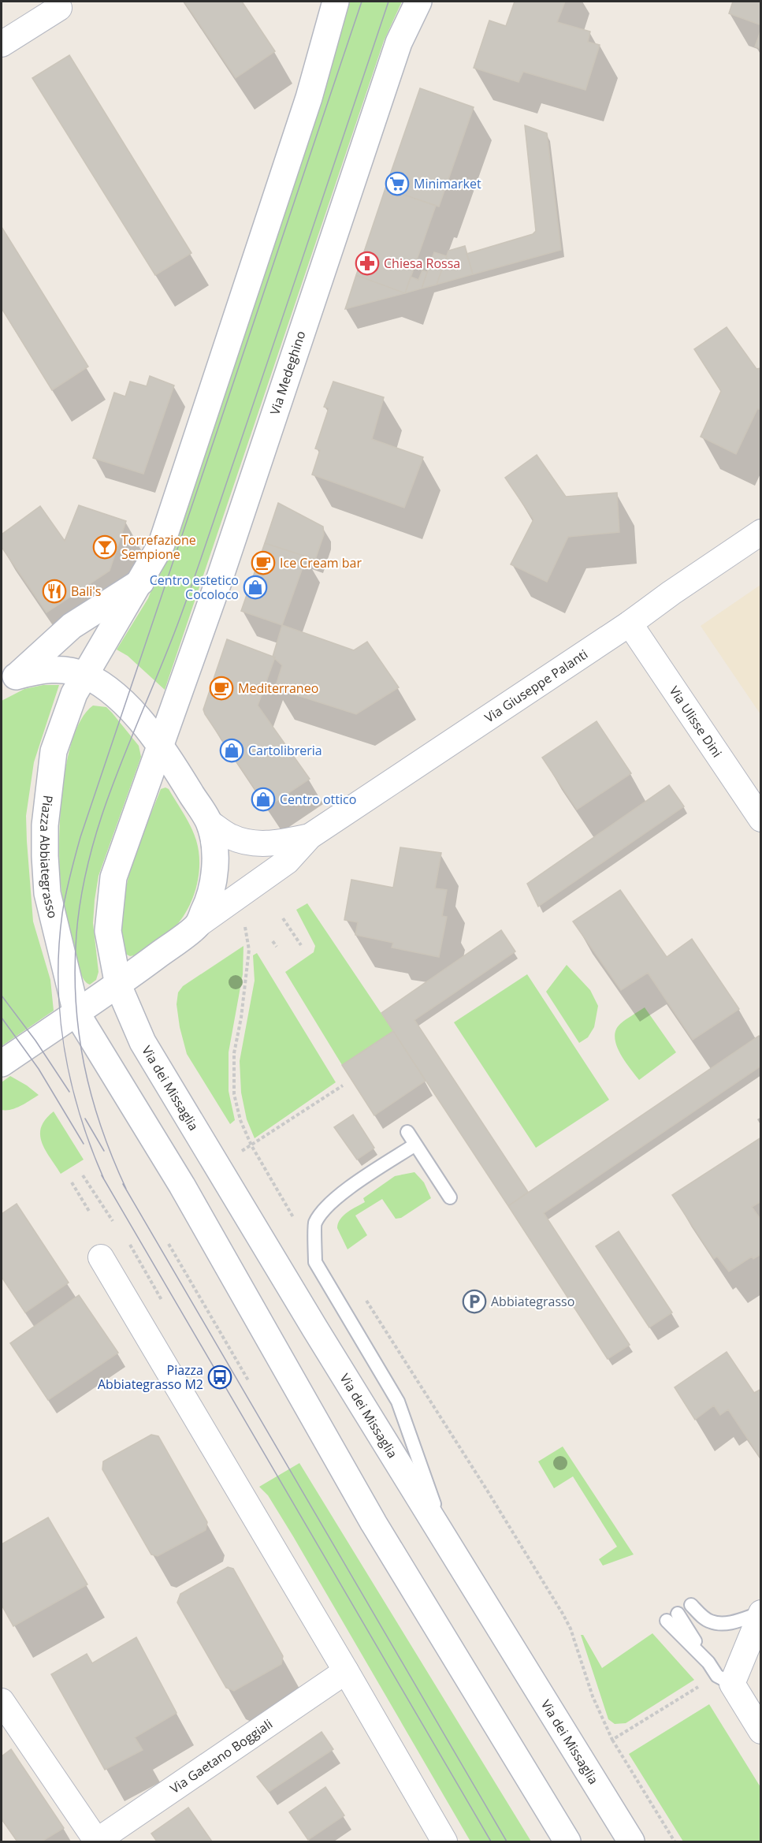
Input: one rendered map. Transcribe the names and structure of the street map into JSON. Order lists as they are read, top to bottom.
{
  "streets": {
    "main road": ["Via Medeghino", "Piazza Abbiategrasso", "Via dei Missaglia"],
    "street": ["Via Giuseppe Palanti", "Via Ulisse Dini", "Via Gaetano Boggiali"]
  },
  "crossings": [
    ["Via Giuseppe Palanti", "Via Ulisse Dini"]
  ],
  "places": {
    "supermarket": ["Minimarket"],
    "pharmacy": ["Chiesa Rossa"],
    "bar": ["Torrefazione Sempione"],
    "cafe": ["Ice Cream bar", "Mediterraneo"],
    "shop": ["Centro estetico Cocoloco", "Cartolibreria", "Centro ottico"],
    "restaurant": ["Bali's"],
    "parking": ["Abbiategrasso"],
    "bus stop": ["Piazza Abbiategrasso M2"]
  }
}
